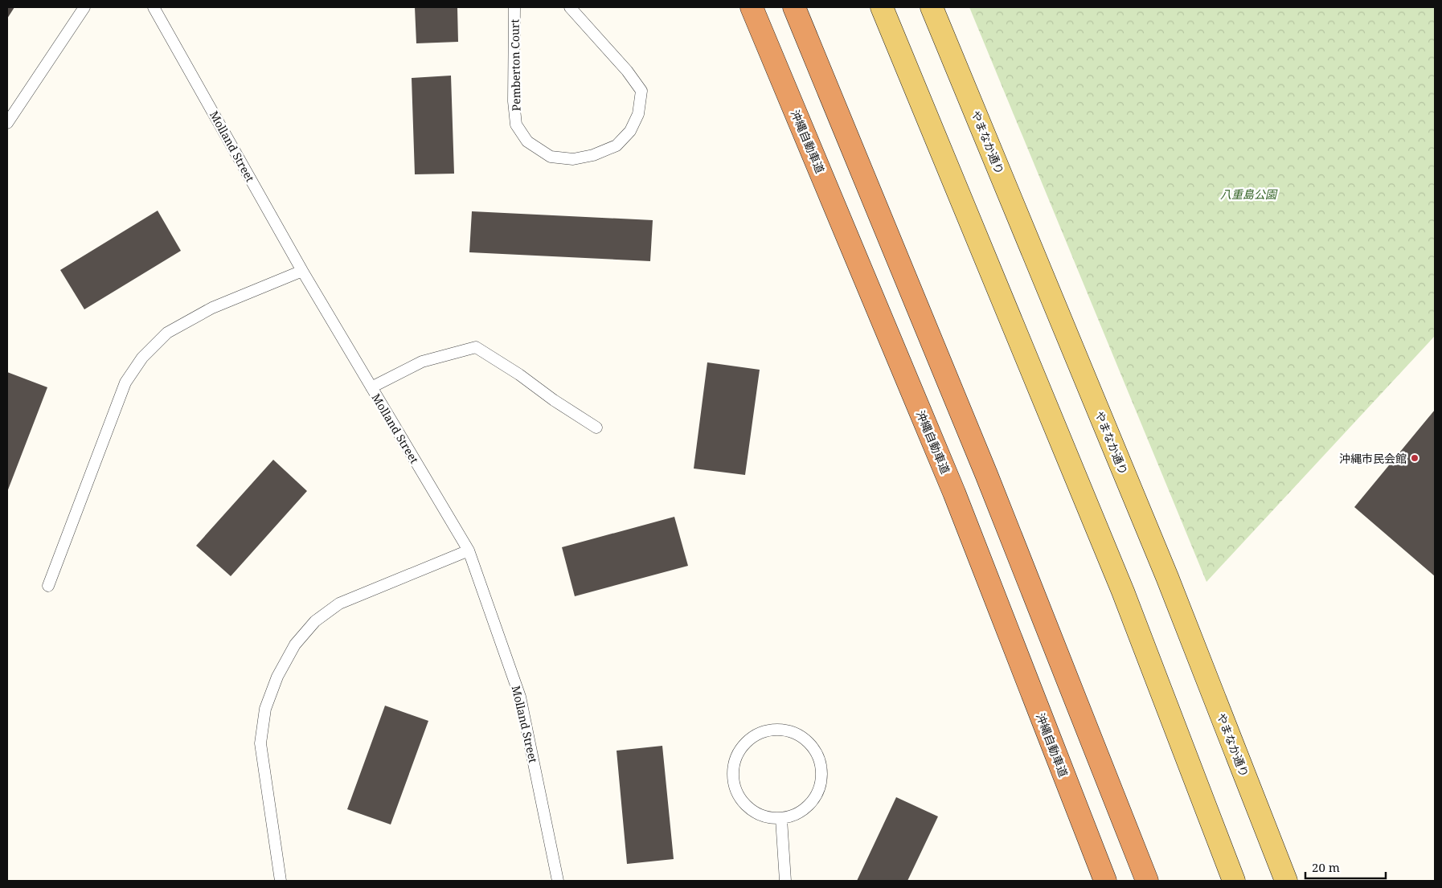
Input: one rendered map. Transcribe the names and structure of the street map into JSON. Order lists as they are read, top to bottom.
{
  "streets": {
    "highway": ["沖縄自動車道"],
    "main road": ["やまなか通り"],
    "lane": ["Pemberton Court", "Molland Street"]
  },
  "parks": ["八重島公園"],
  "places": ["沖縄市民会館"],
  "scale_bar": "20 m"
}
